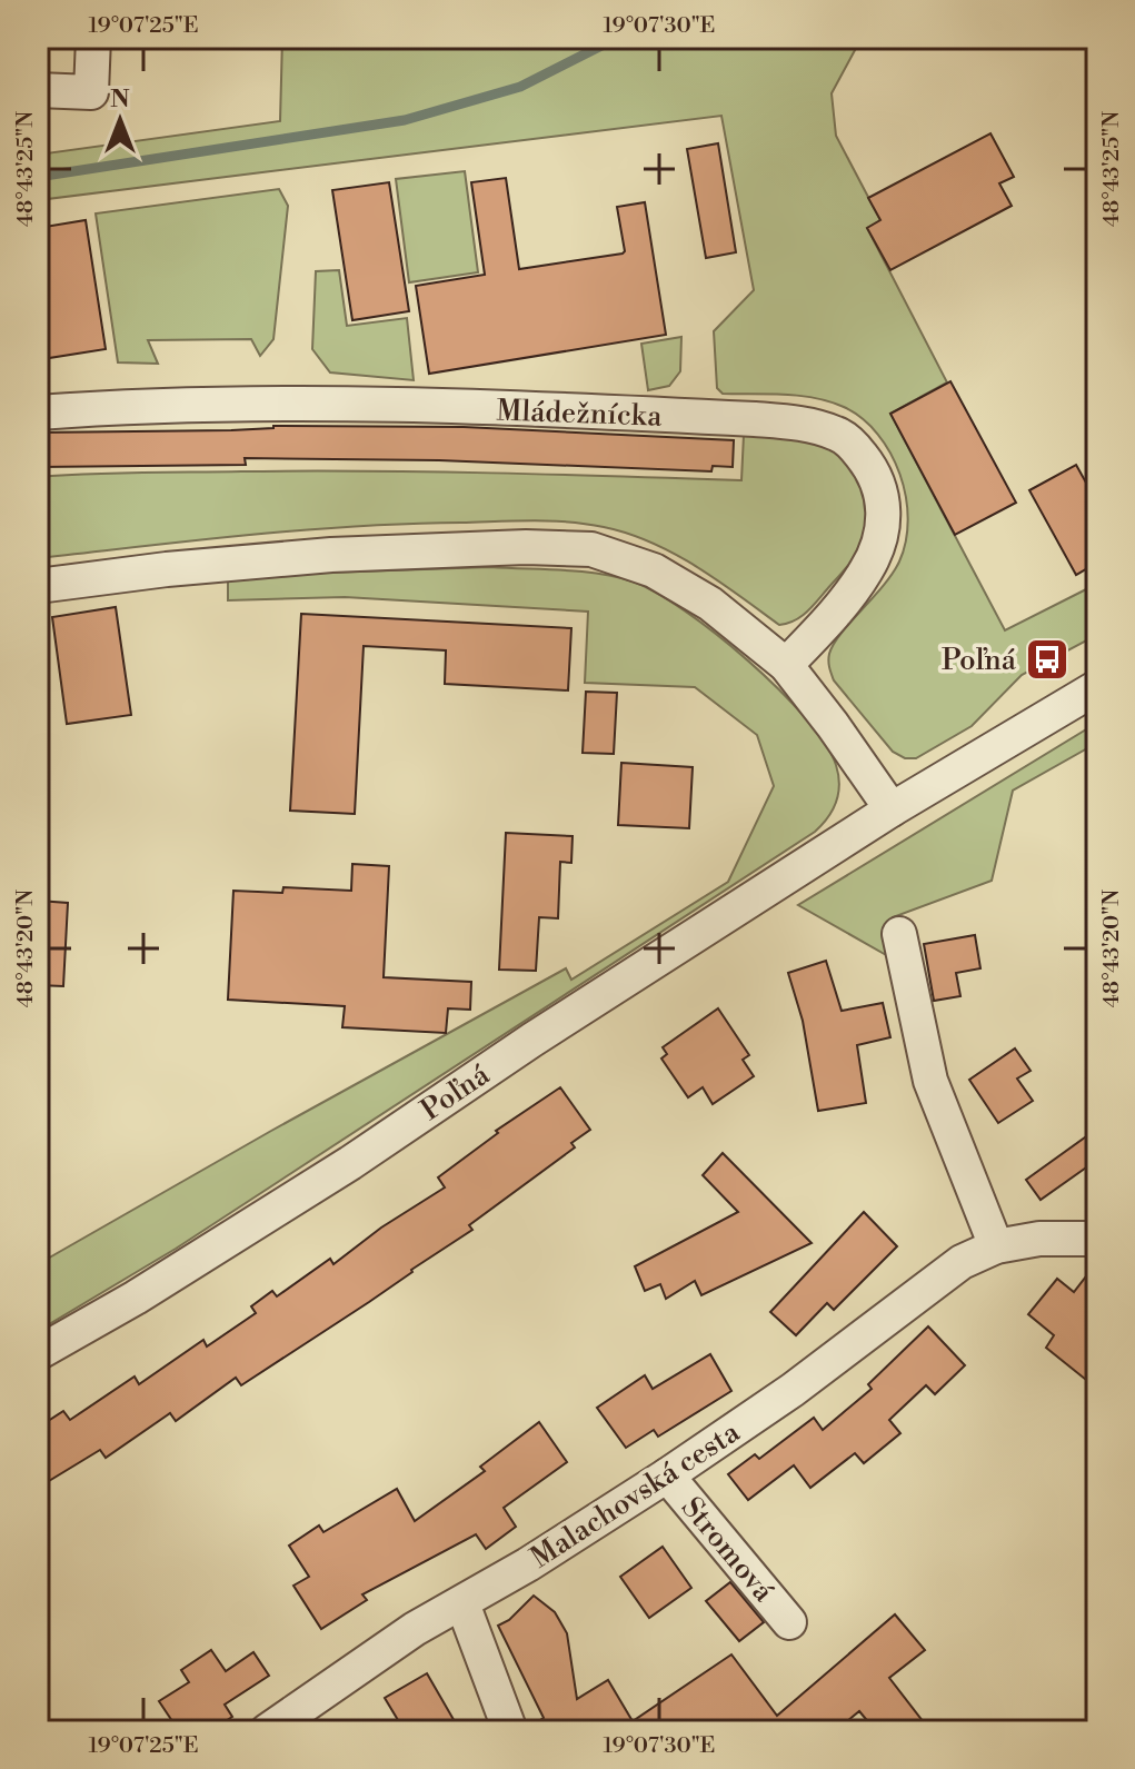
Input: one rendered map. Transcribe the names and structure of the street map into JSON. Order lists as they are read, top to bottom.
{
  "streets": {
    "street": [
      "Mládežnícka",
      "Poľná",
      "Malachovská cesta",
      "Stromová"
    ]
  },
  "crossings": [
    ["Malachovská cesta", "Stromová"]
  ],
  "places": {
    "bus stop": ["Poľná"]
  },
  "north": "top",
  "coordinates": [
    "19°07'25\"E",
    "19°07'30\"E",
    "48°43'25\"N",
    "48°43'20\"N"
  ]
}
